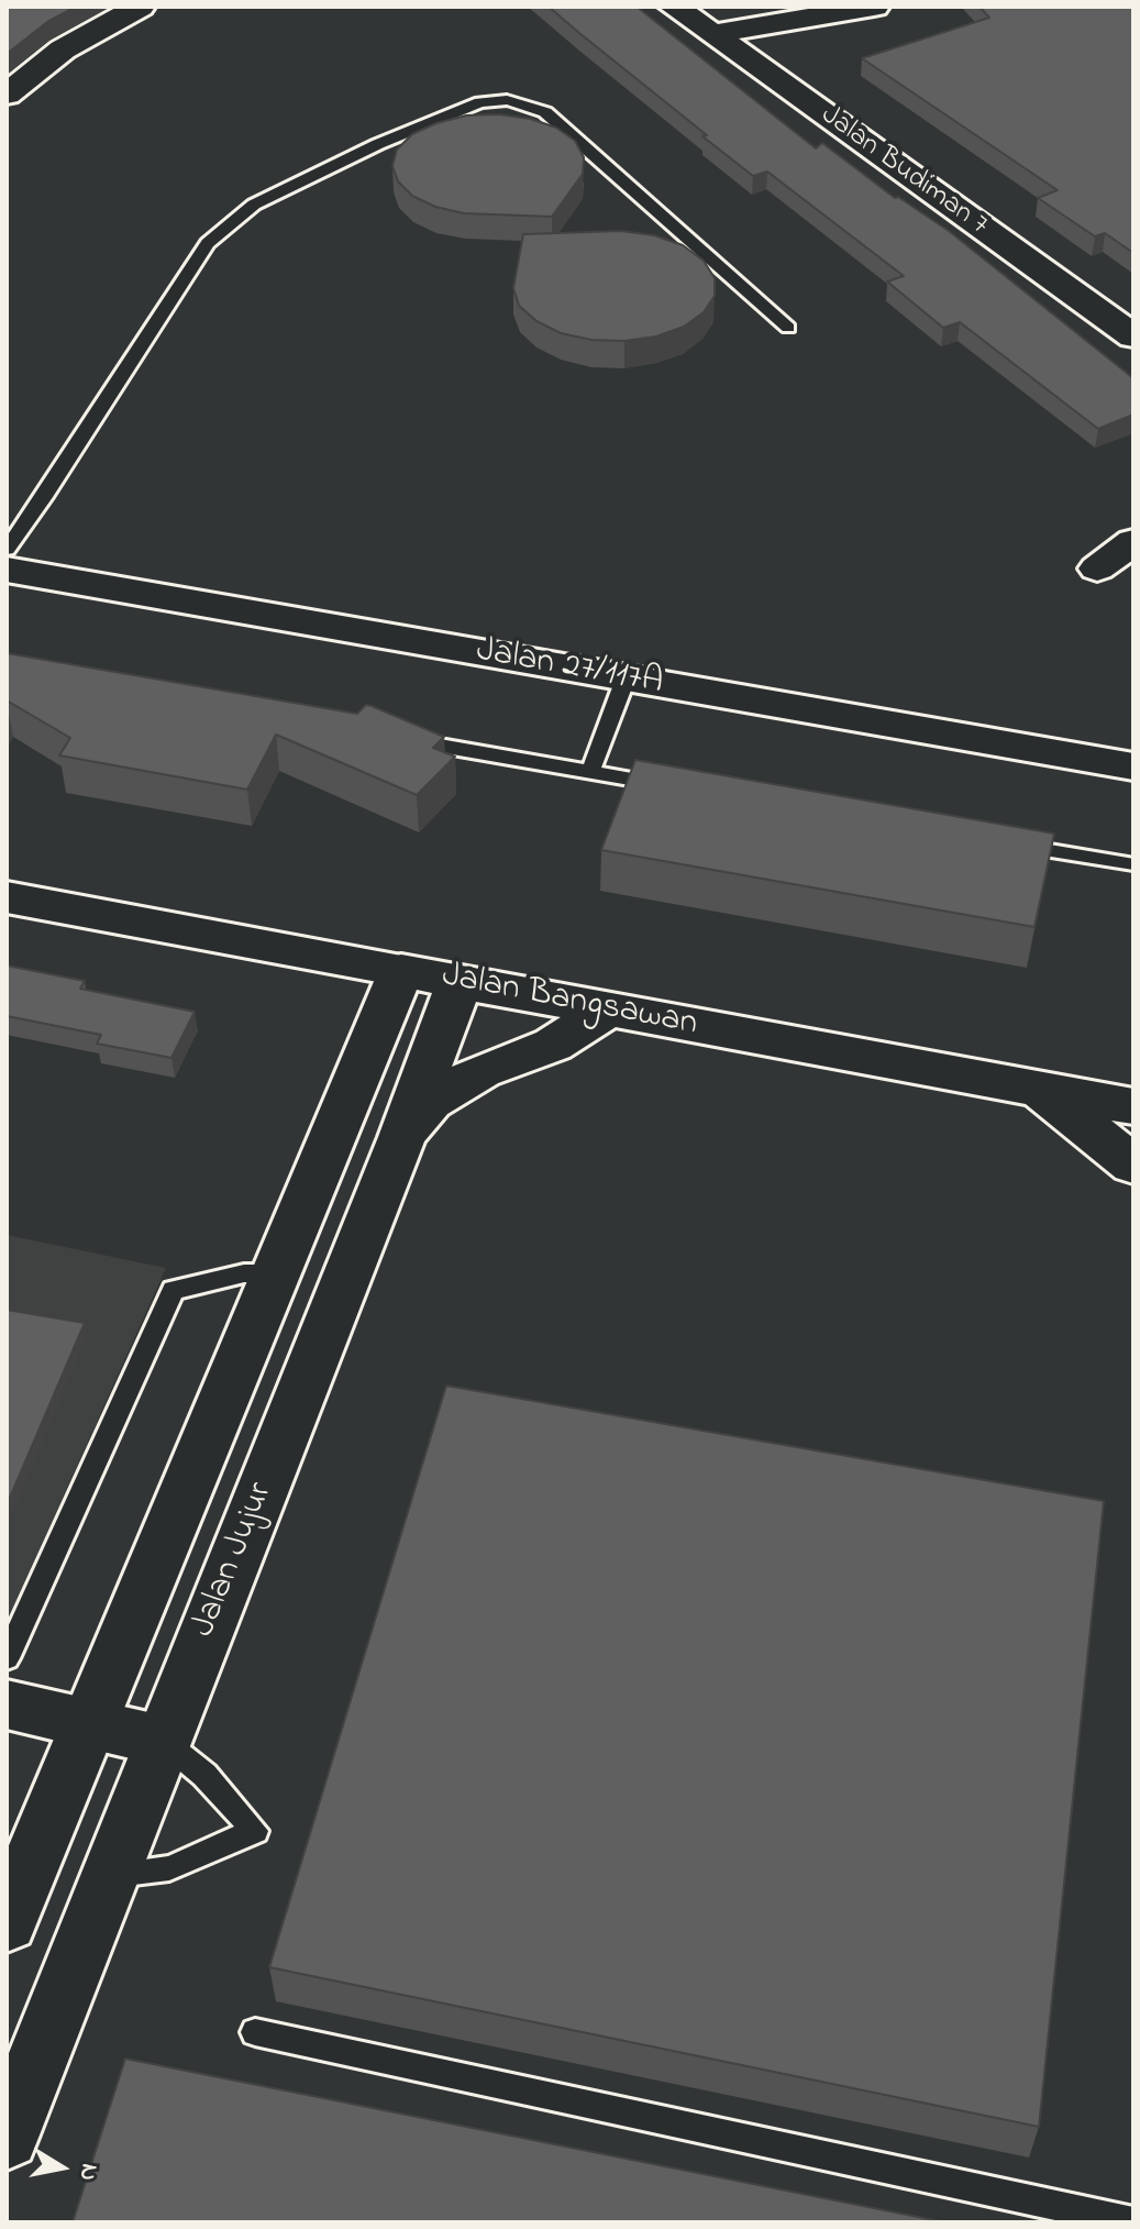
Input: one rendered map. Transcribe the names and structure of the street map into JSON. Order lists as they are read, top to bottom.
{
  "streets": {
    "street": [
      "Jalan Budiman 7",
      "Jalan 27/117A",
      "Jalan Bangsawan",
      "Jalan Jujur"
    ]
  },
  "crossings": [
    ["Jalan Bangsawan", "Jalan Jujur"]
  ],
  "north": "right"
}
